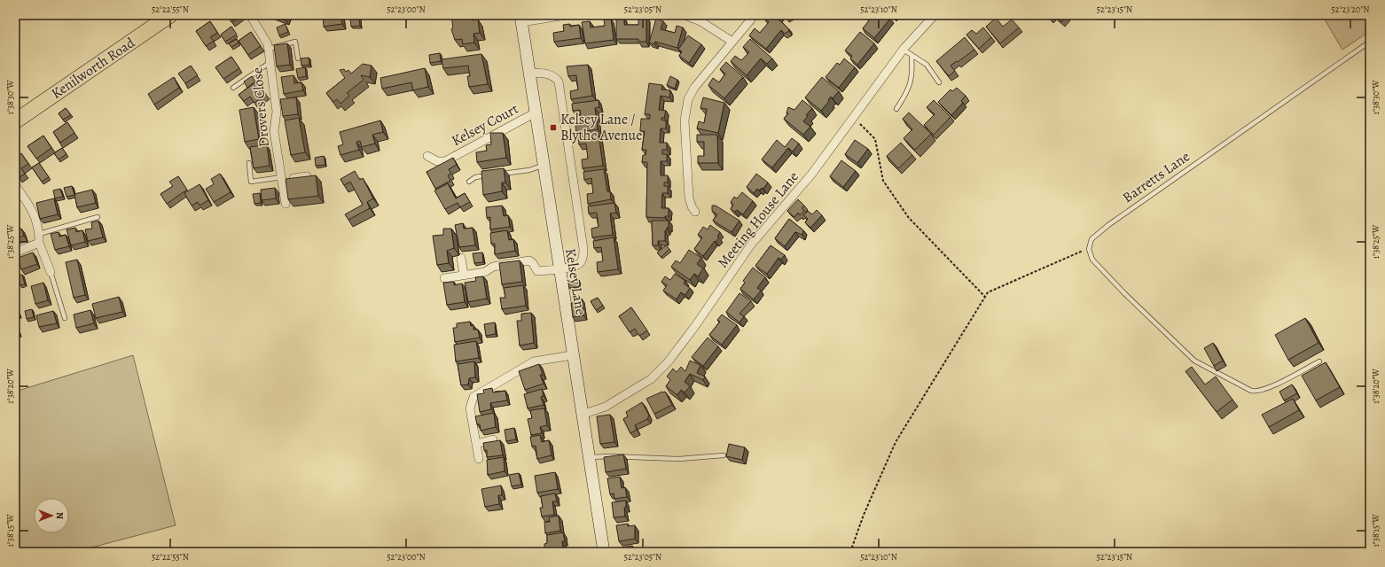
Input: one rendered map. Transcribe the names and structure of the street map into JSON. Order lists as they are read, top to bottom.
{
  "streets": {
    "highway": ["Kenilworth Road"],
    "main road": ["Kelsey Lane"],
    "street": ["Drovers Close", "Kelsey Court", "Meeting House Lane"],
    "lane": ["Barretts Lane"]
  },
  "crossings": [
    ["Kelsey Court", "Kelsey Lane"],
    ["Meeting House Lane", "Kelsey Lane"]
  ],
  "places": {
    "transit": ["Kelsey Lane / Blythe Avenue"]
  },
  "north": "right",
  "coordinates": [
    "52°22'55\"N",
    "52°23'00\"N",
    "52°23'05\"N",
    "52°23'10\"N",
    "52°23'15\"N",
    "52°23'20\"N",
    "1°38'30\"W",
    "1°38'25\"W",
    "1°38'20\"W",
    "1°38'15\"W"
  ]
}
